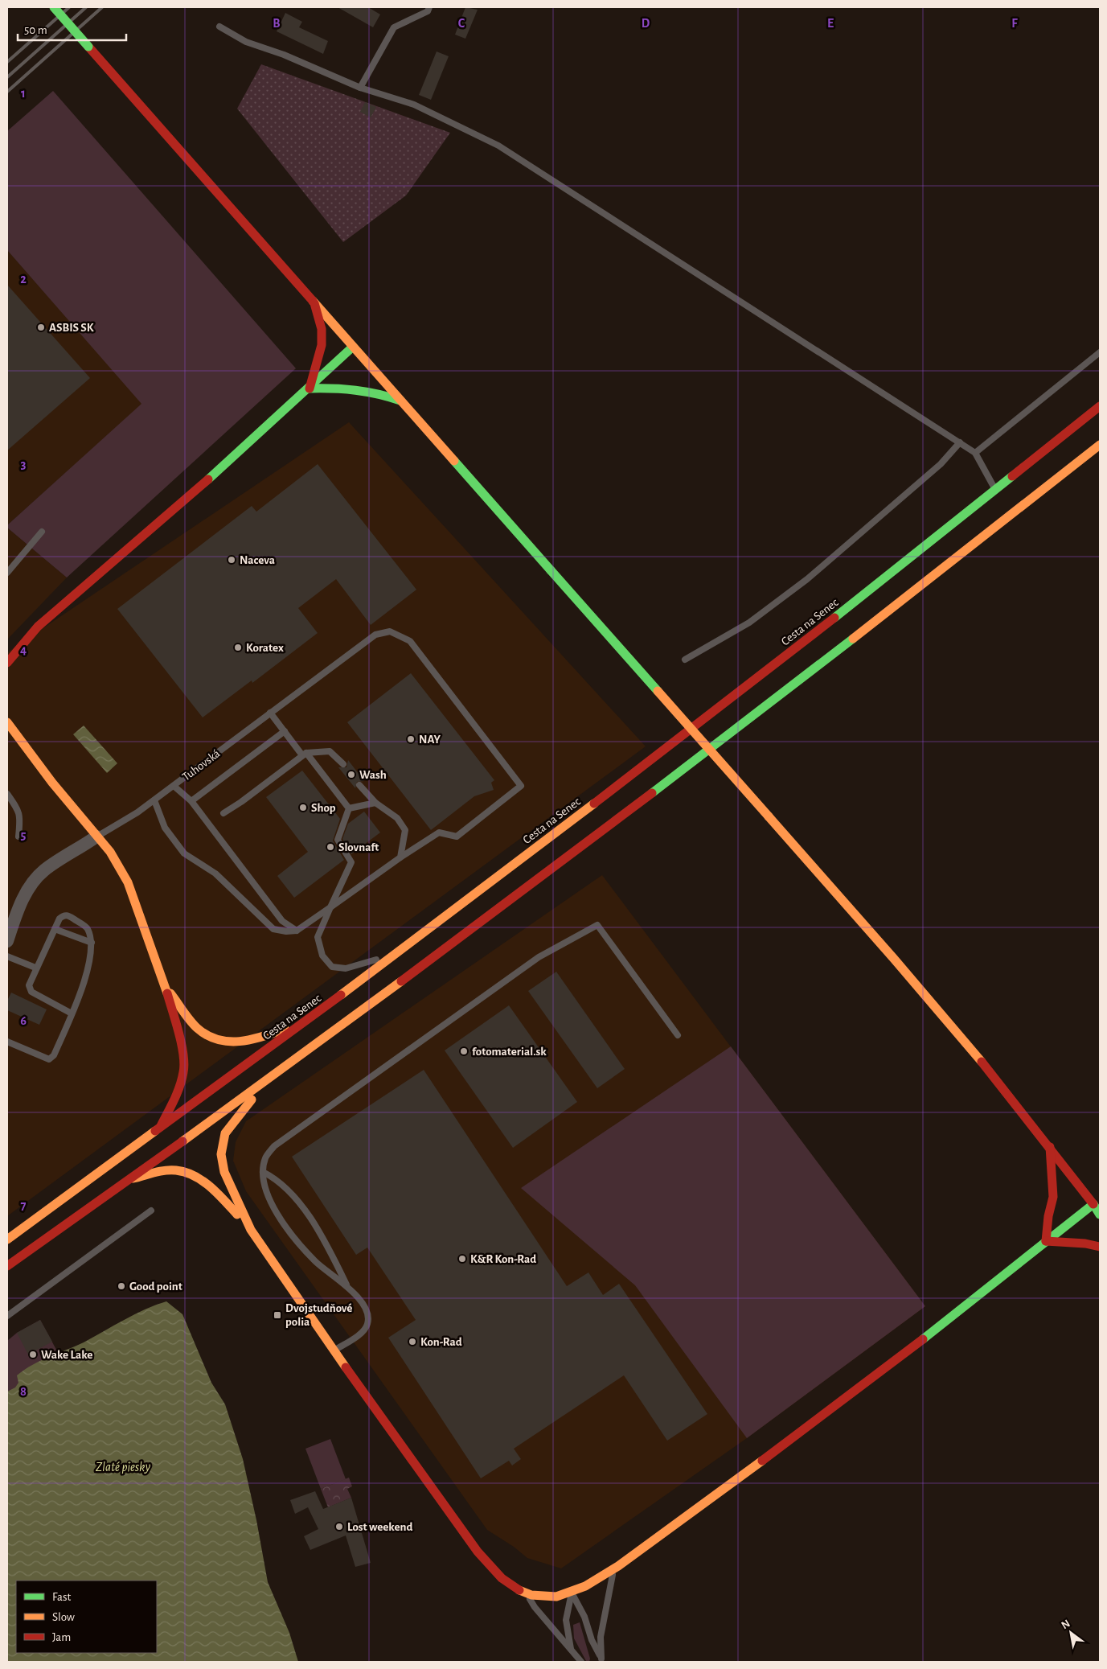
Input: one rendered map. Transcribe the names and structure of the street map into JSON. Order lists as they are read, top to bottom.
{
  "streets": {
    "main road": ["Cesta na Senec"],
    "street": ["Tuhovská"]
  },
  "water": ["Zlaté piesky"],
  "places": {
    "other": [
      "ASBIS SK",
      "Naceva",
      "Koratex",
      "NAY",
      "Wash",
      "Shop",
      "Slovnaft",
      "fotomaterial.sk",
      "K&R Kon-Rad",
      "Good point",
      "Kon-Rad",
      "Wake Lake",
      "Lost weekend"
    ],
    "transit": ["Dvojstudňové polia"]
  },
  "legend": ["Fast", "Slow", "Jam"],
  "scale_bar": "50 m",
  "north": "top left",
  "grid": {
    "columns": [
      "B",
      "C",
      "D",
      "E",
      "F"
    ],
    "rows": [
      "1",
      "2",
      "3",
      "4",
      "5",
      "6",
      "7",
      "8"
    ]
  }
}
